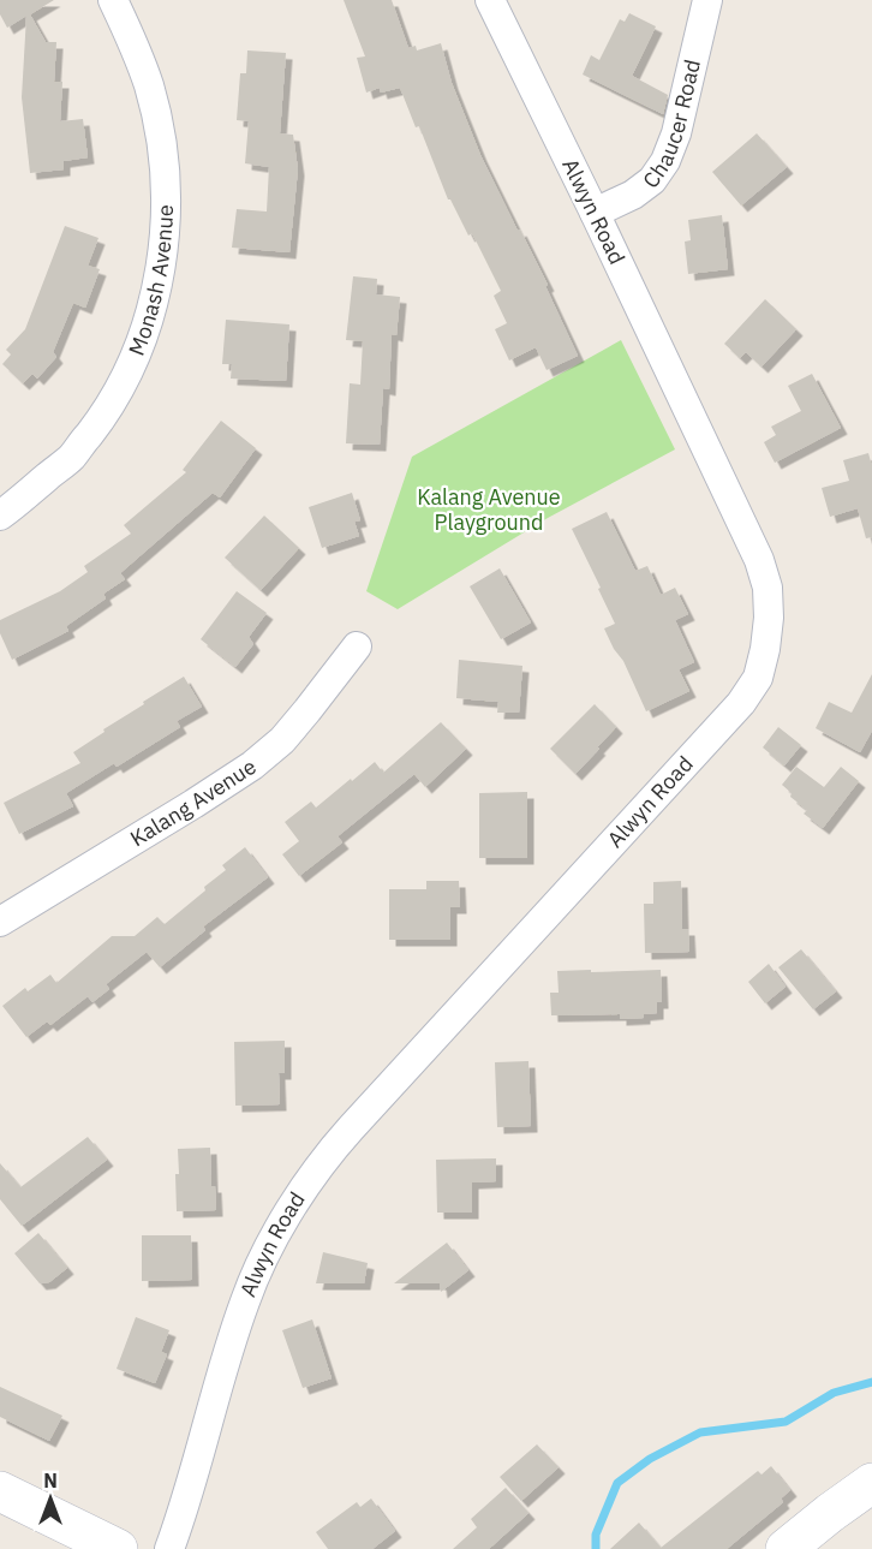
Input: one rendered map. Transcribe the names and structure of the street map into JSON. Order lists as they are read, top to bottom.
{
  "streets": {
    "street": [
      "Chaucer Road",
      "Alwyn Road",
      "Monash Avenue",
      "Kalang Avenue"
    ]
  },
  "crossings": [
    ["Chaucer Road", "Alwyn Road"]
  ],
  "parks": ["Kalang Avenue Playground"],
  "north": "top"
}
